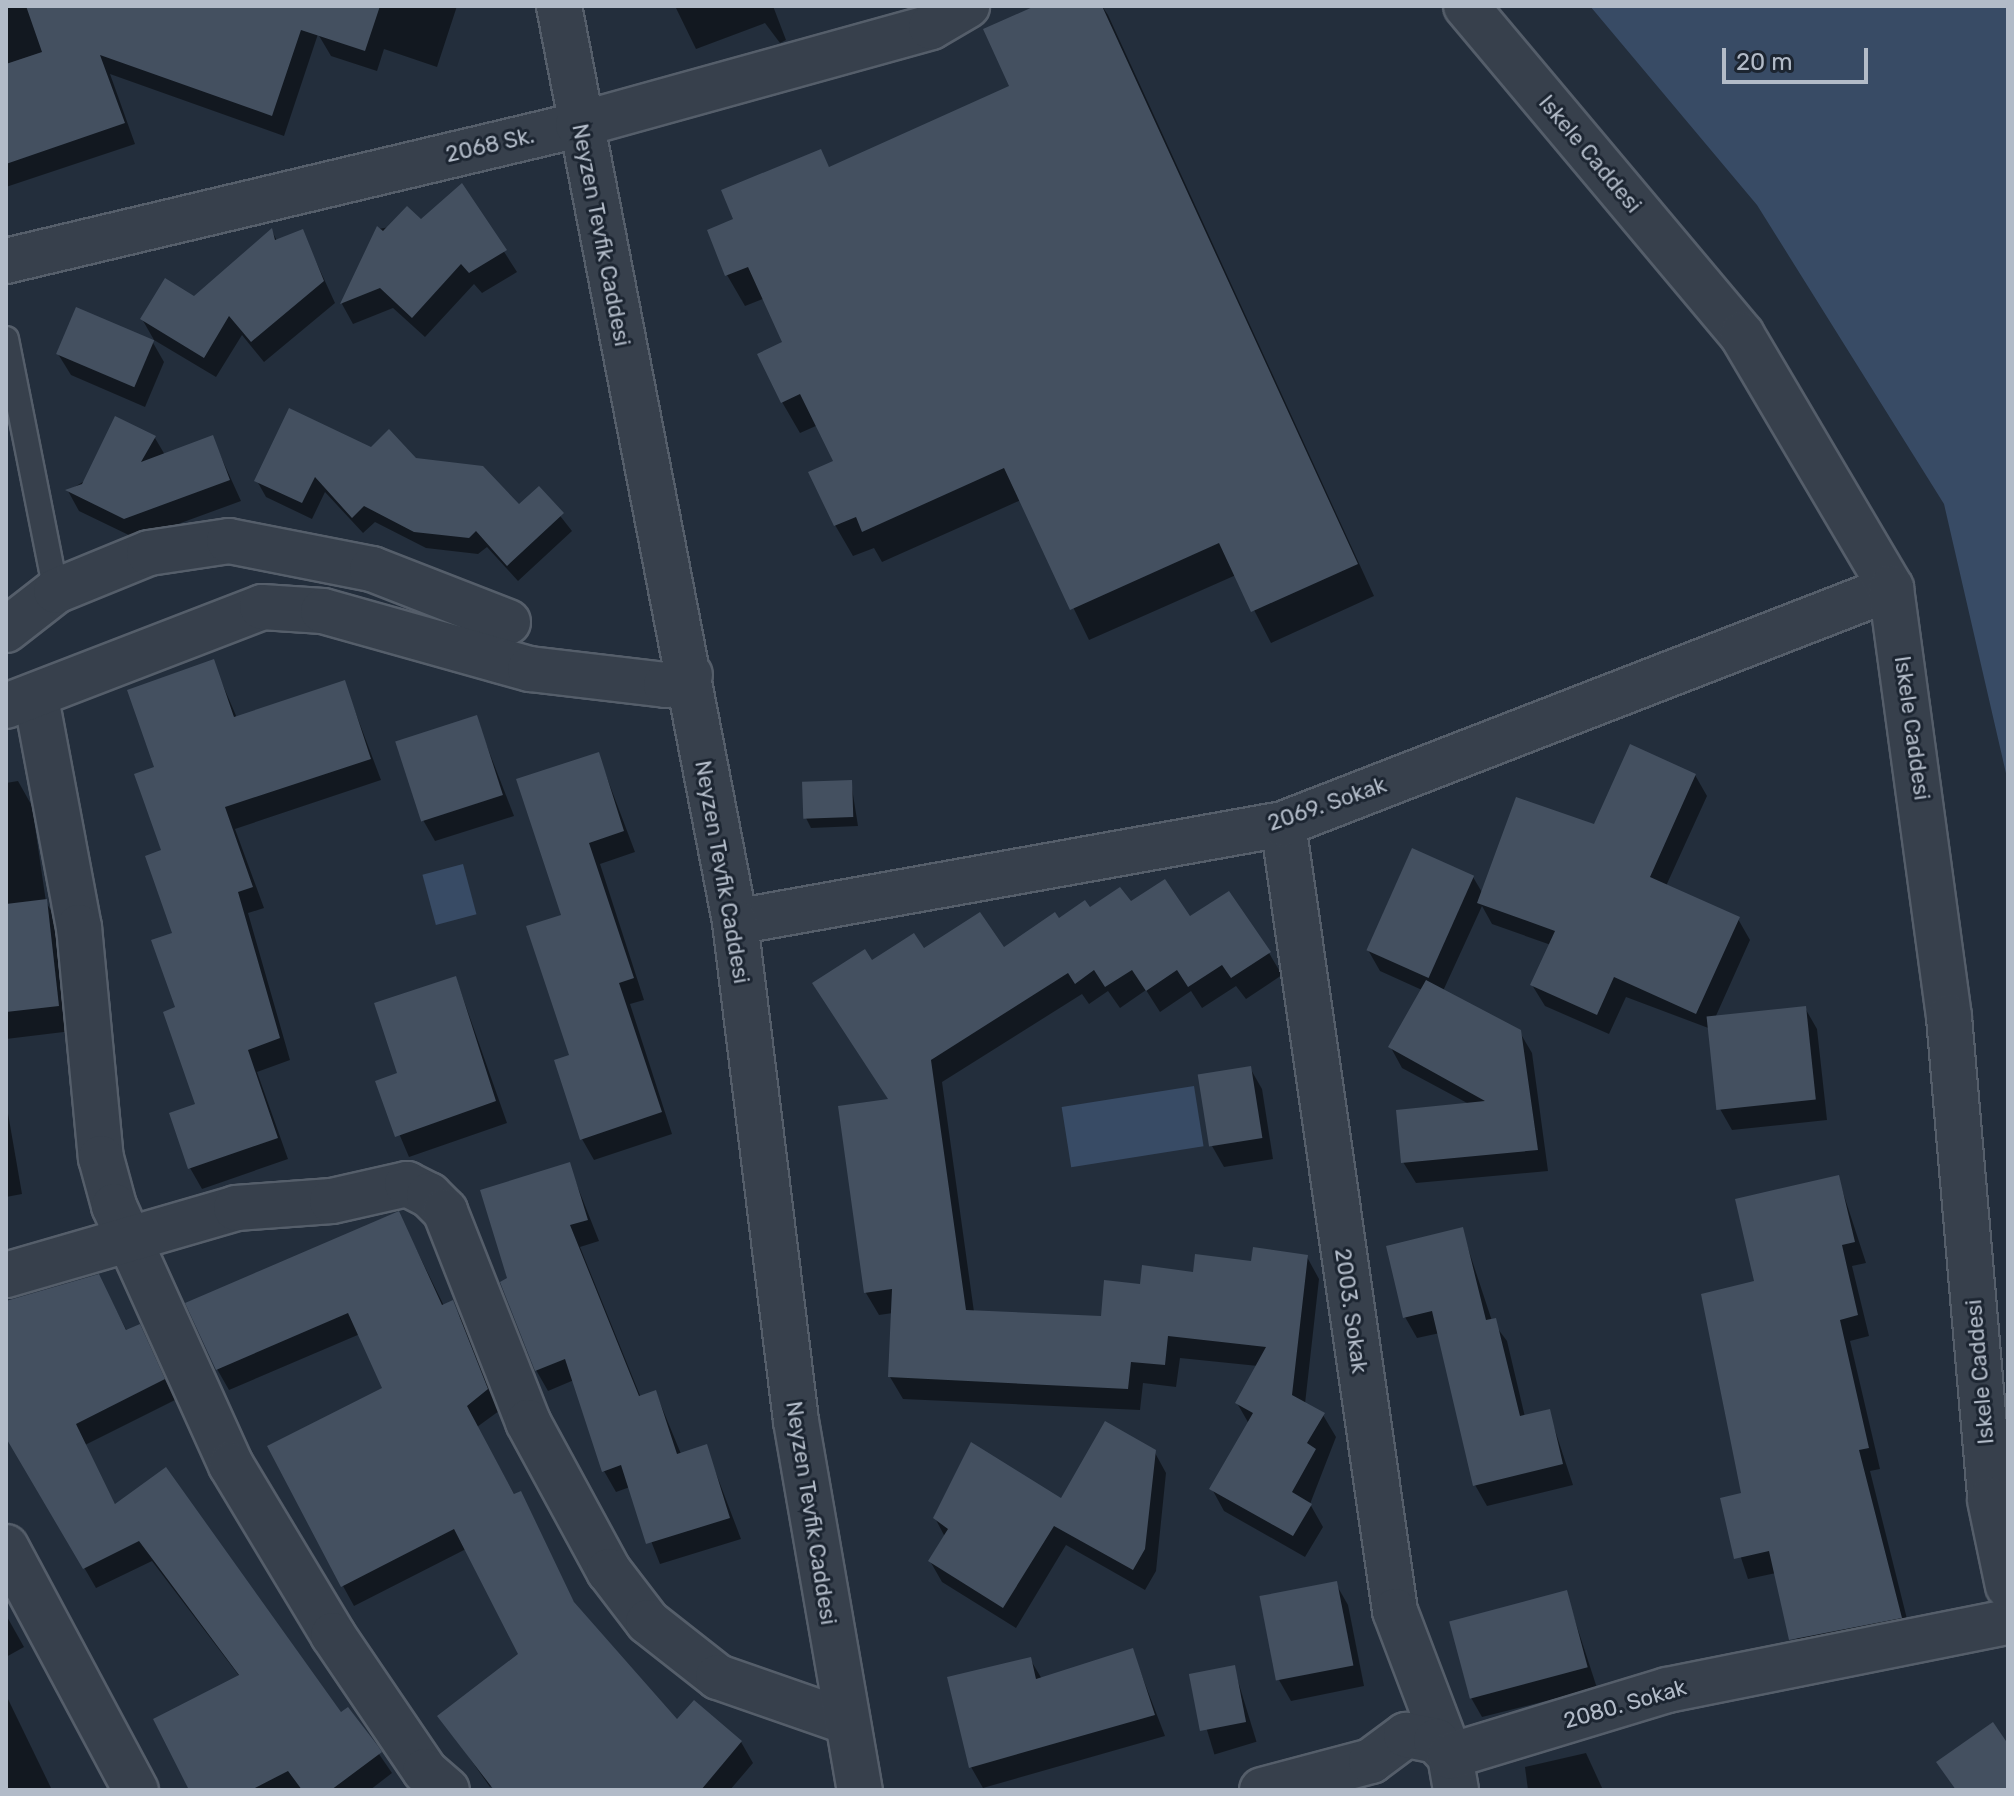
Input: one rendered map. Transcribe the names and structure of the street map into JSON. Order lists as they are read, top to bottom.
{
  "streets": {
    "street": [
      "2068 Sk.",
      "Iskele Caddesi",
      "Neyzen Tevfik Caddesi",
      "2069. Sokak",
      "2003. Sokak",
      "2080. Sokak"
    ]
  },
  "crossings": [
    ["2068 Sk.", "Neyzen Tevfik Caddesi"],
    ["Iskele Caddesi", "2069. Sokak"],
    ["Neyzen Tevfik Caddesi", "2069. Sokak"],
    ["2069. Sokak", "2003. Sokak"],
    ["2003. Sokak", "2080. Sokak"]
  ],
  "scale_bar": "20 m"
}
